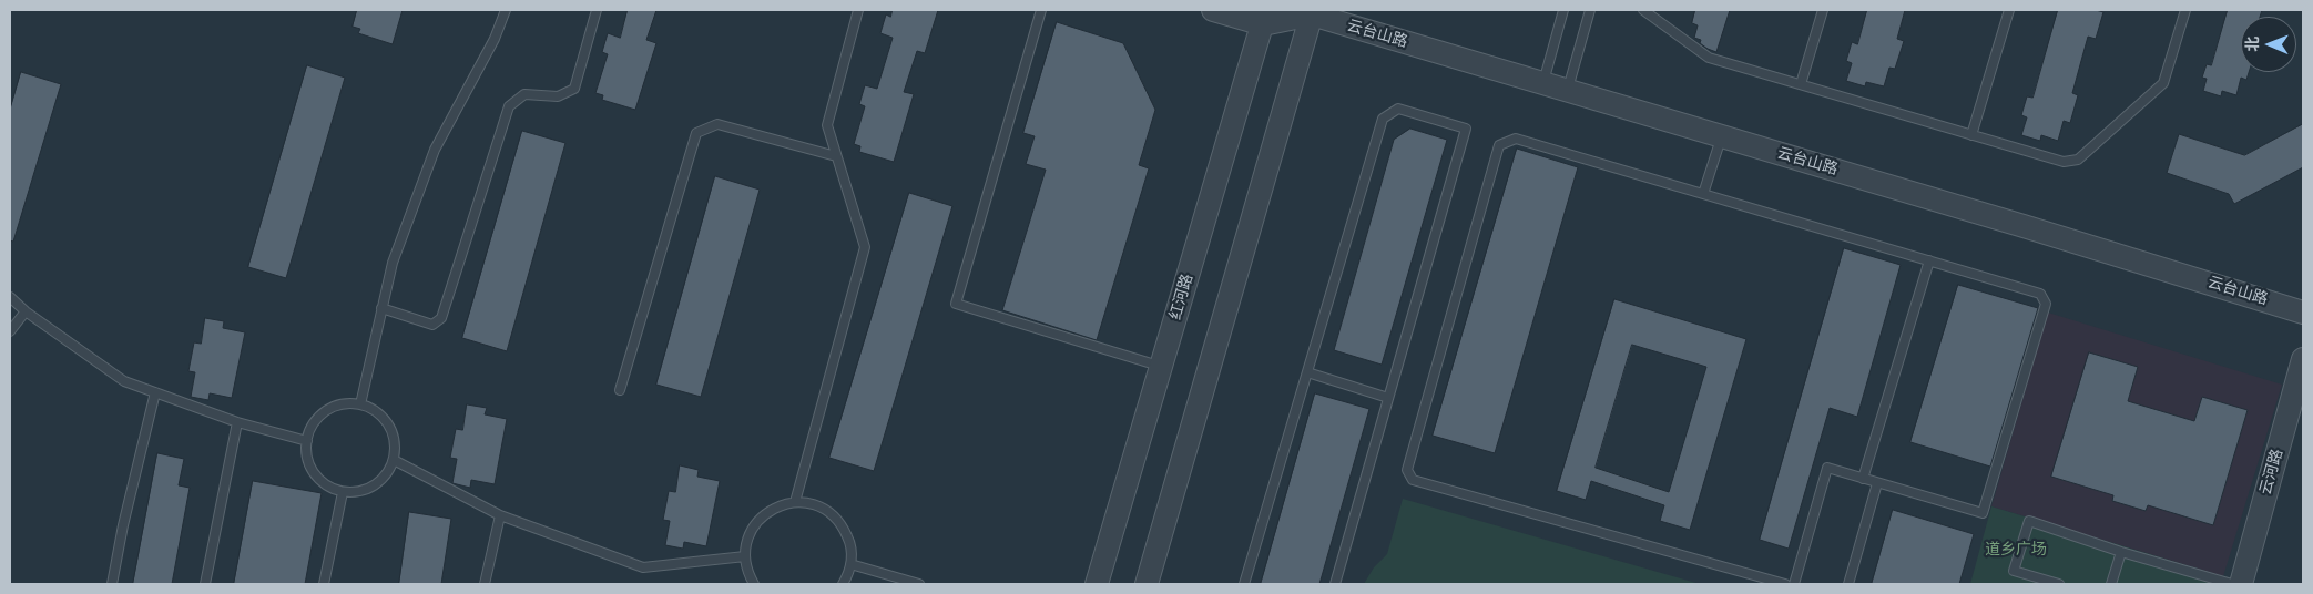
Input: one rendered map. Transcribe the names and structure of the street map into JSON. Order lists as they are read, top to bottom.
{
  "streets": {
    "street": ["云台山路", "红河路", "云河路"]
  },
  "crossings": [
    ["云台山路", "红河路"]
  ],
  "parks": ["道乡广场"],
  "north": "left"
}
